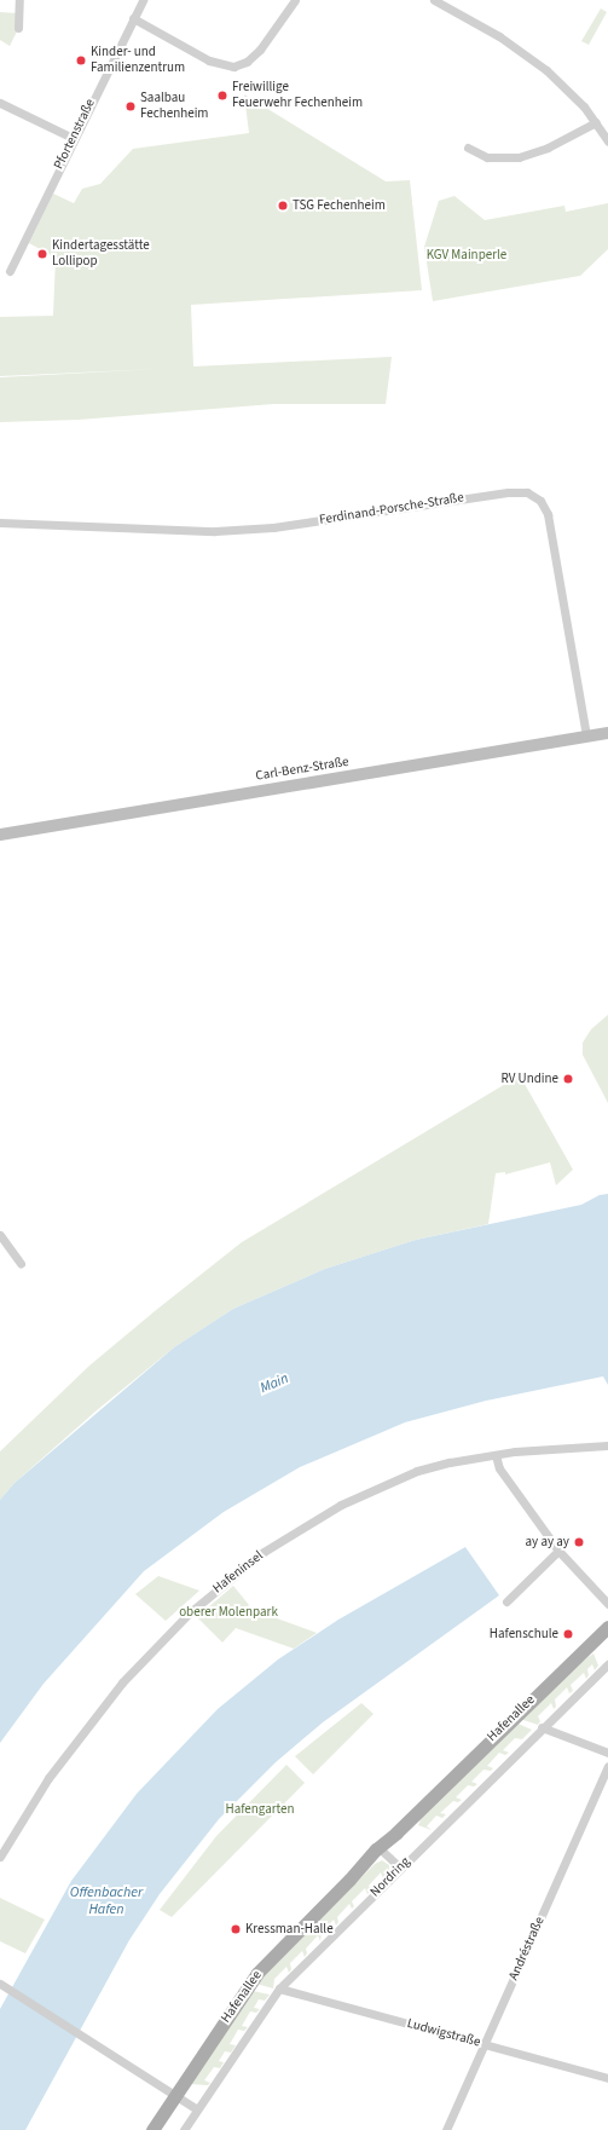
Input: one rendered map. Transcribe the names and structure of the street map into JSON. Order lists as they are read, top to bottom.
{
  "streets": {
    "main road": ["Carl-Benz-Straße", "Hafenallee"],
    "street": [
      "Pfortenstraße",
      "Ferdinand-Porsche-Straße",
      "Hafeninsel",
      "Nordring",
      "Andréstraße",
      "Ludwigstraße"
    ]
  },
  "crossings": [
    ["Ferdinand-Porsche-Straße", "Carl-Benz-Straße"],
    ["Nordring", "Ludwigstraße"],
    ["Andréstraße", "Ludwigstraße"]
  ],
  "water": ["Main", "Offenbacher Hafen"],
  "parks": ["KGV Mainperle", "oberer Molenpark", "Hafengarten"],
  "places": [
    "Kinder- und Familienzentrum",
    "Freiwillige Feuerwehr Fechenheim",
    "Saalbau Fechenheim",
    "TSG Fechenheim",
    "Kindertagesstätte Lollipop",
    "RV Undine",
    "ay ay ay",
    "Hafenschule",
    "Kressman-Halle"
  ]
}
